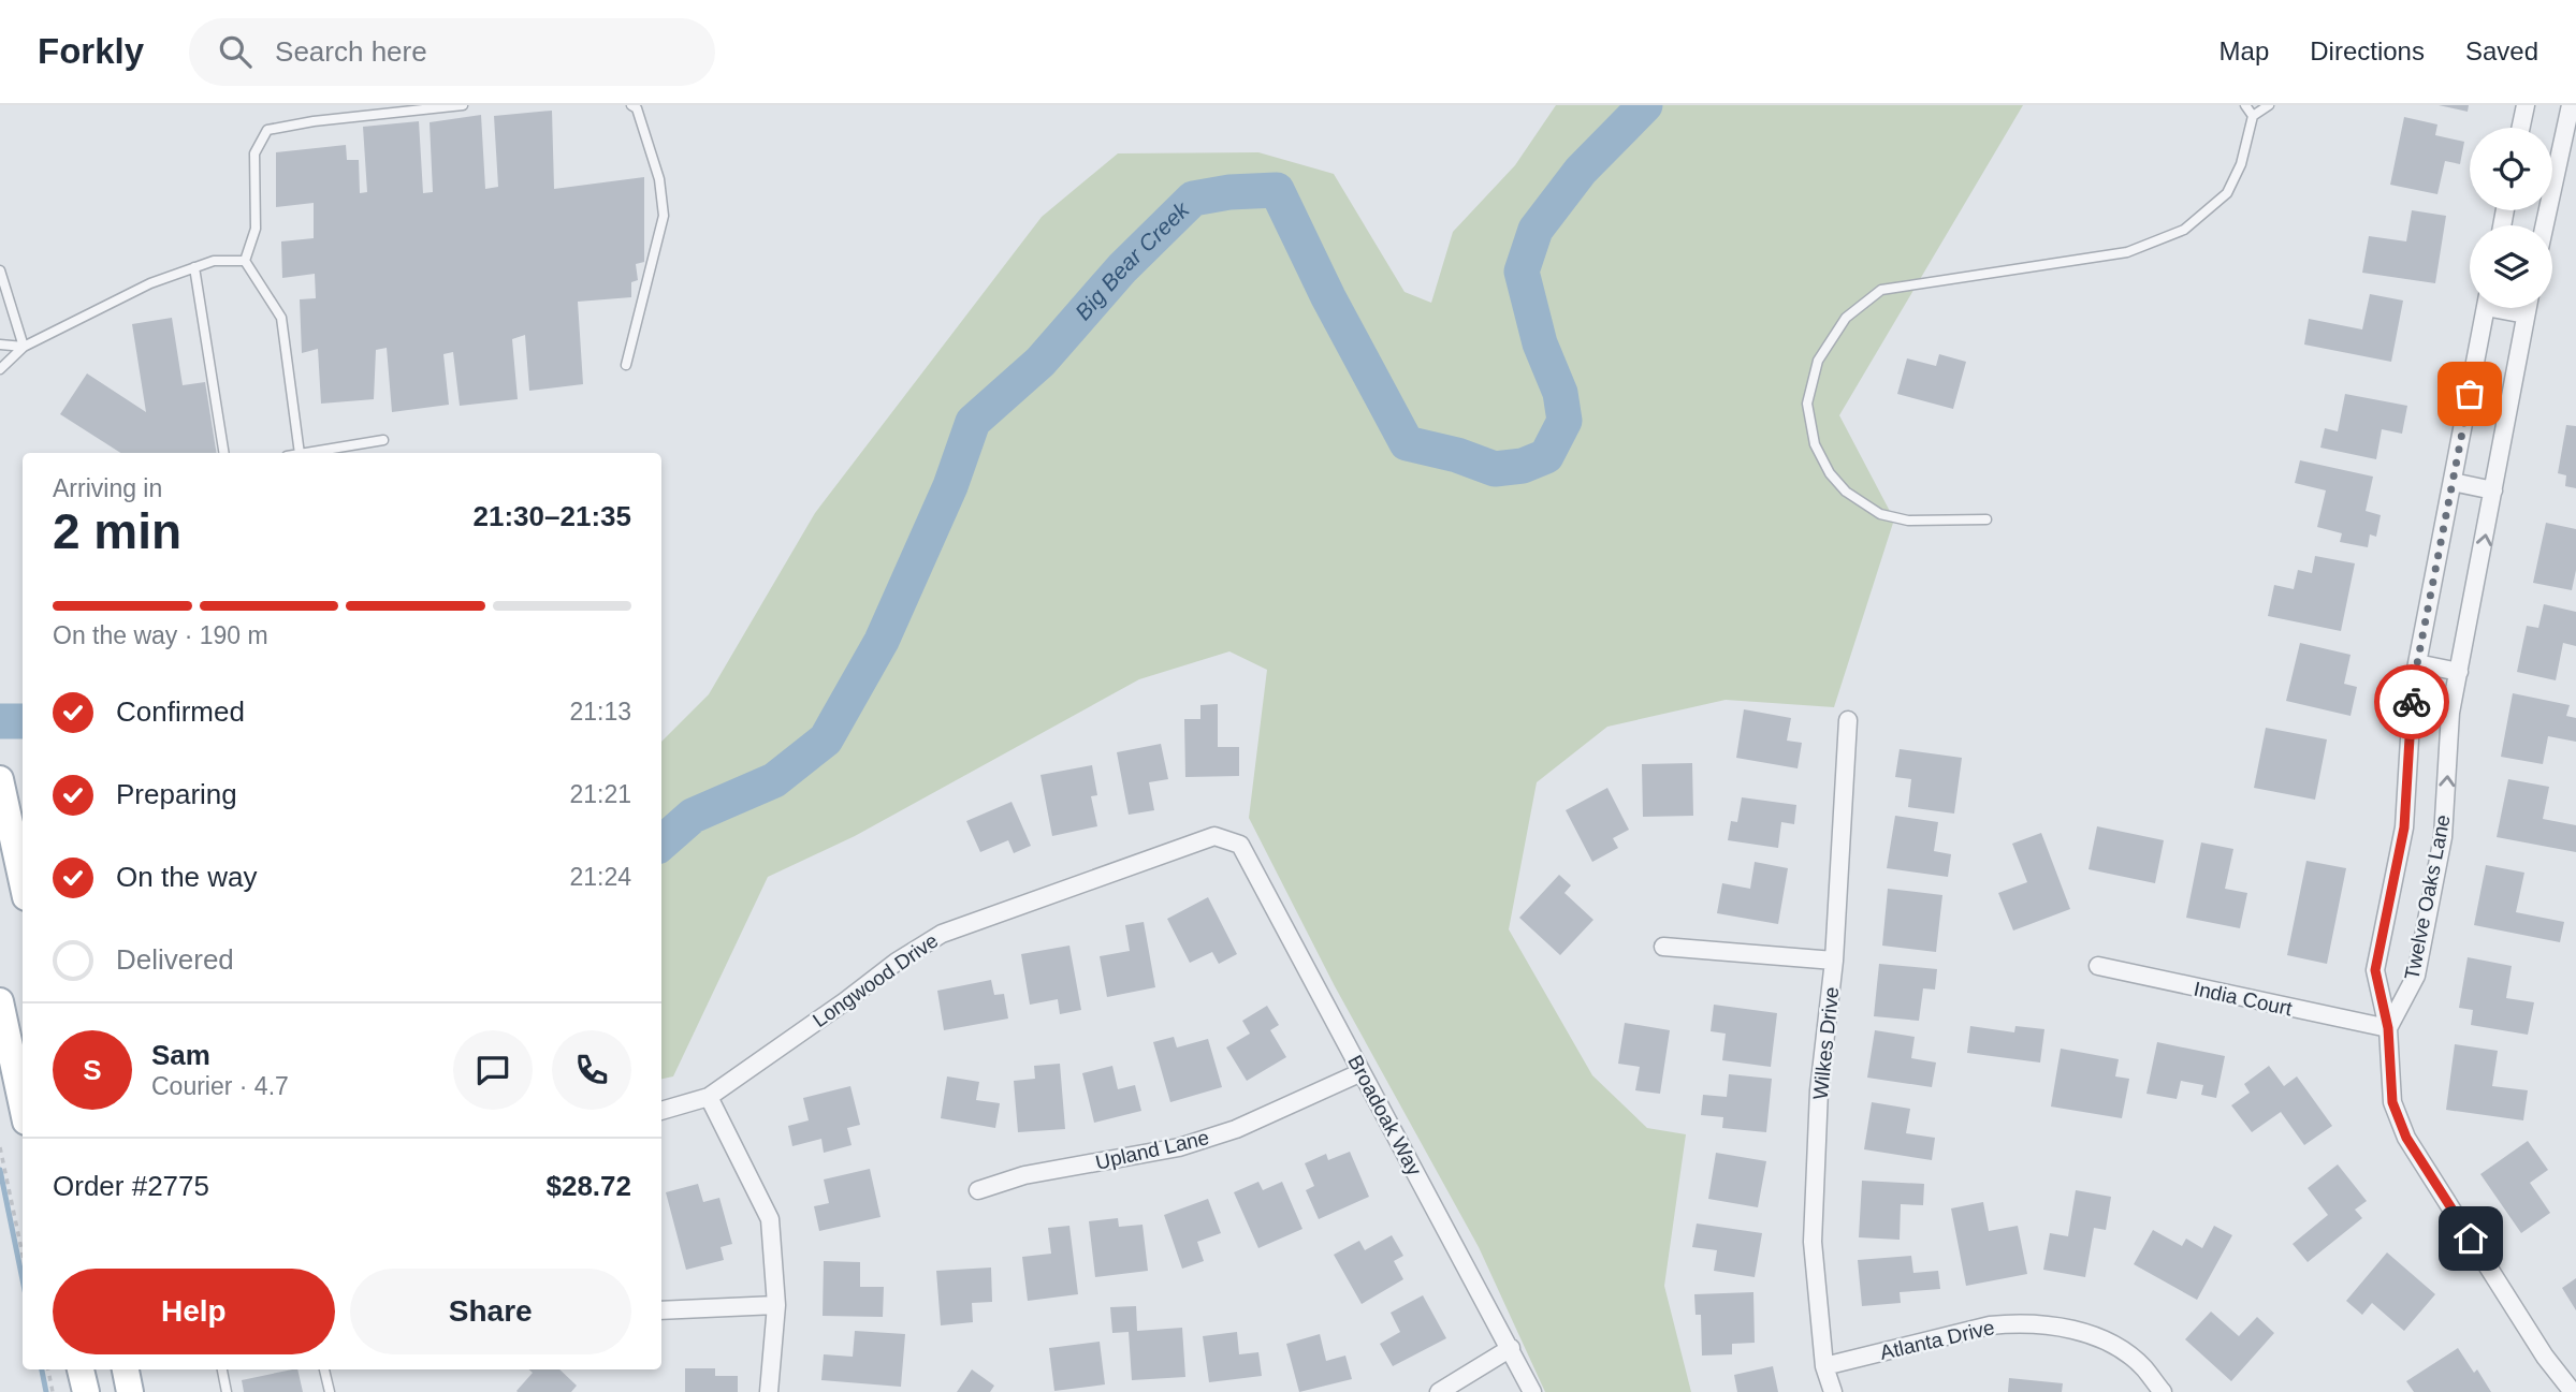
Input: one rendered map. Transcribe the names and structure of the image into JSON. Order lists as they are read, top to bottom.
{
  "streets": {
    "street": [
      "Twelve Oaks Lane",
      "Longwood Drive",
      "India Court",
      "Wilkes Drive",
      "Broadoak Way",
      "Upland Lane",
      "Atlanta Drive"
    ]
  },
  "crossings": [
    ["Twelve Oaks Lane", "India Court"],
    ["Longwood Drive", "Broadoak Way"],
    ["Wilkes Drive", "Atlanta Drive"],
    ["Broadoak Way", "Upland Lane"]
  ],
  "water": ["Big Bear Creek"],
  "page": {
    "header": "Forkly",
    "search": "Search here",
    "nav": ["Map", "Directions", "Saved"],
    "heading": ["2 min", "Arriving in", "21:30–21:35"],
    "panel": [
      "Sam",
      "Courier · 4.7",
      "Order #2775",
      "$28.72"
    ],
    "bar": "On the way · 190 m",
    "list": [
      ["Confirmed", "21:13"],
      ["Preparing", "21:21"],
      ["On the way", "21:24"],
      "Delivered"
    ],
    "round": "S",
    "buttons": ["Help", "Share"]
  }
}
